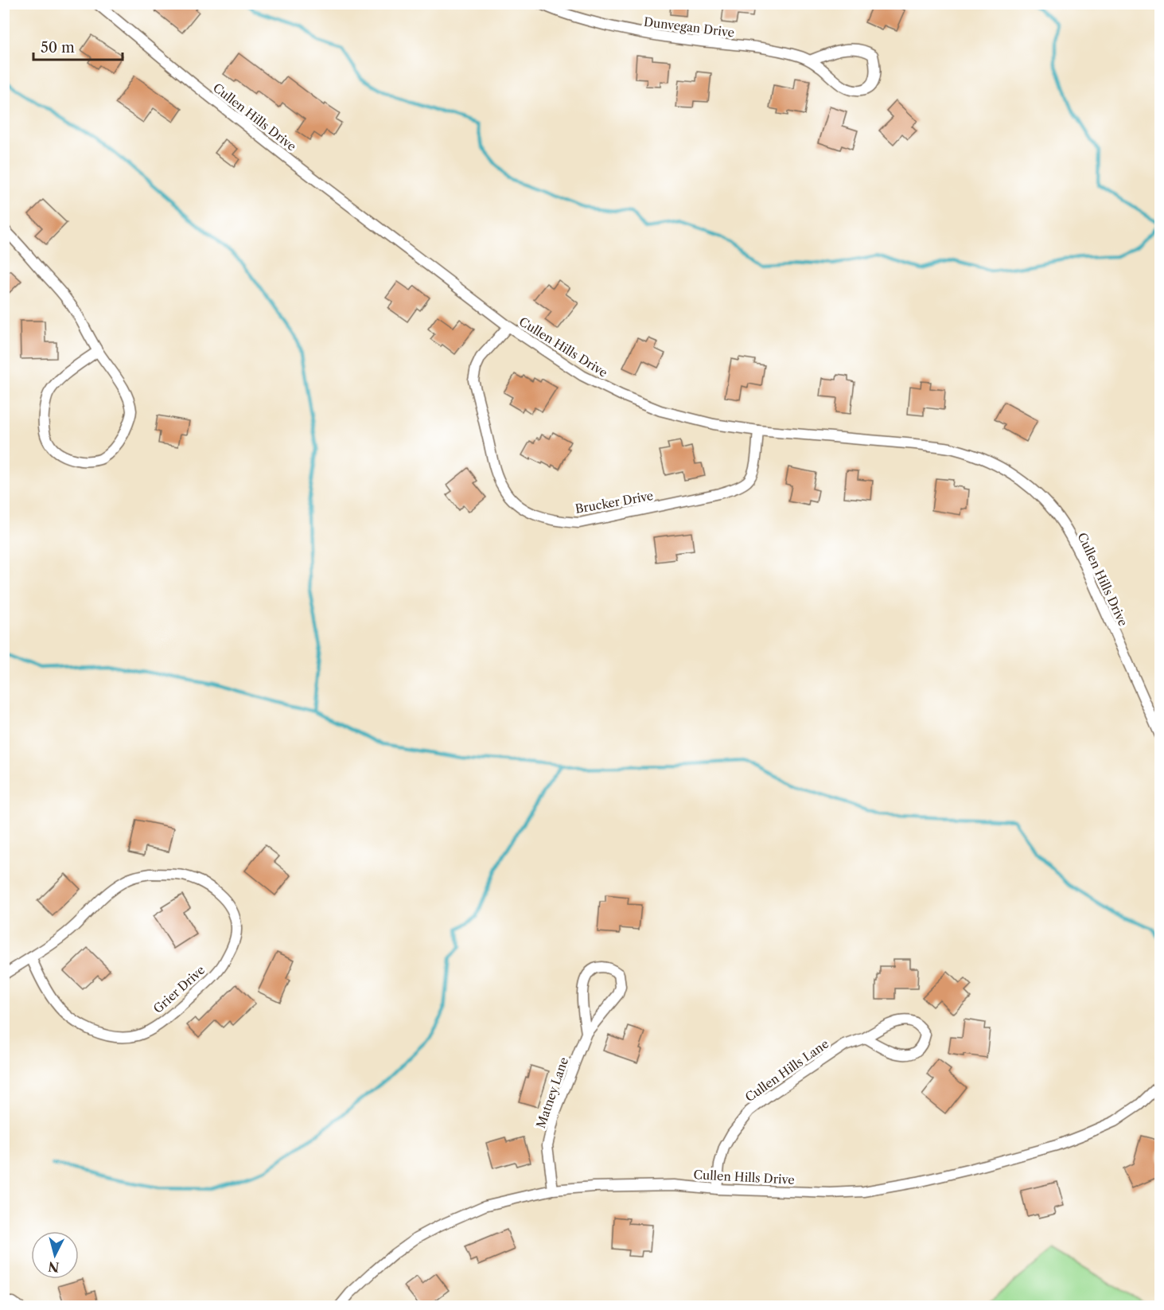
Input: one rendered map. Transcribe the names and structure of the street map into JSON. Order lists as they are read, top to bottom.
{
  "streets": {
    "street": [
      "Dunvegan Drive",
      "Cullen Hills Drive",
      "Brucker Drive",
      "Grier Drive",
      "Cullen Hills Lane",
      "Matney Lane"
    ]
  },
  "crossings": [
    ["Cullen Hills Drive", "Brucker Drive"],
    ["Cullen Hills Drive", "Cullen Hills Lane"],
    ["Cullen Hills Drive", "Matney Lane"]
  ],
  "scale_bar": "50 m",
  "north": "bottom"
}
